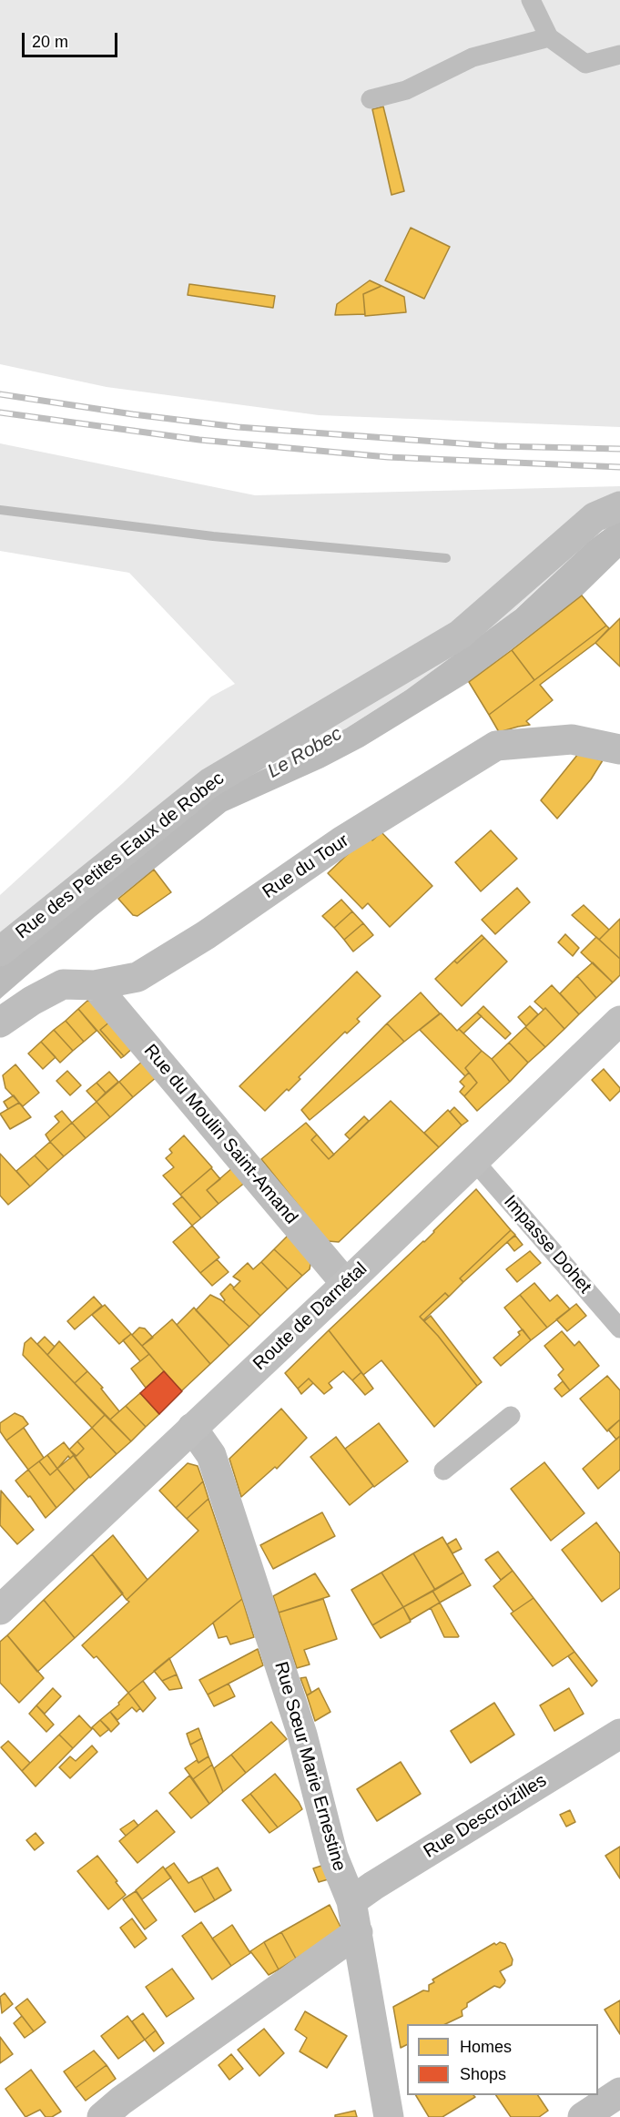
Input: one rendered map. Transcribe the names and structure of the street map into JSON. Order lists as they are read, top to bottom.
{
  "streets": {
    "street": [
      "Rue des Petites Eaux de Robec",
      "Rue du Tour",
      "Rue du Moulin Saint-Amand",
      "Route de Darnétal",
      "Rue Sœur Marie Ernestine",
      "Rue Descroizilles"
    ],
    "lane": ["Impasse Dohet"]
  },
  "crossings": [
    ["Rue du Tour", "Rue du Moulin Saint-Amand"],
    ["Rue du Moulin Saint-Amand", "Route de Darnétal"],
    ["Impasse Dohet", "Route de Darnétal"],
    ["Route de Darnétal", "Rue Sœur Marie Ernestine"],
    ["Rue Sœur Marie Ernestine", "Rue Descroizilles"]
  ],
  "water": ["Le Robec"],
  "legend": ["Homes", "Shops"],
  "scale_bar": "20 m"
}
